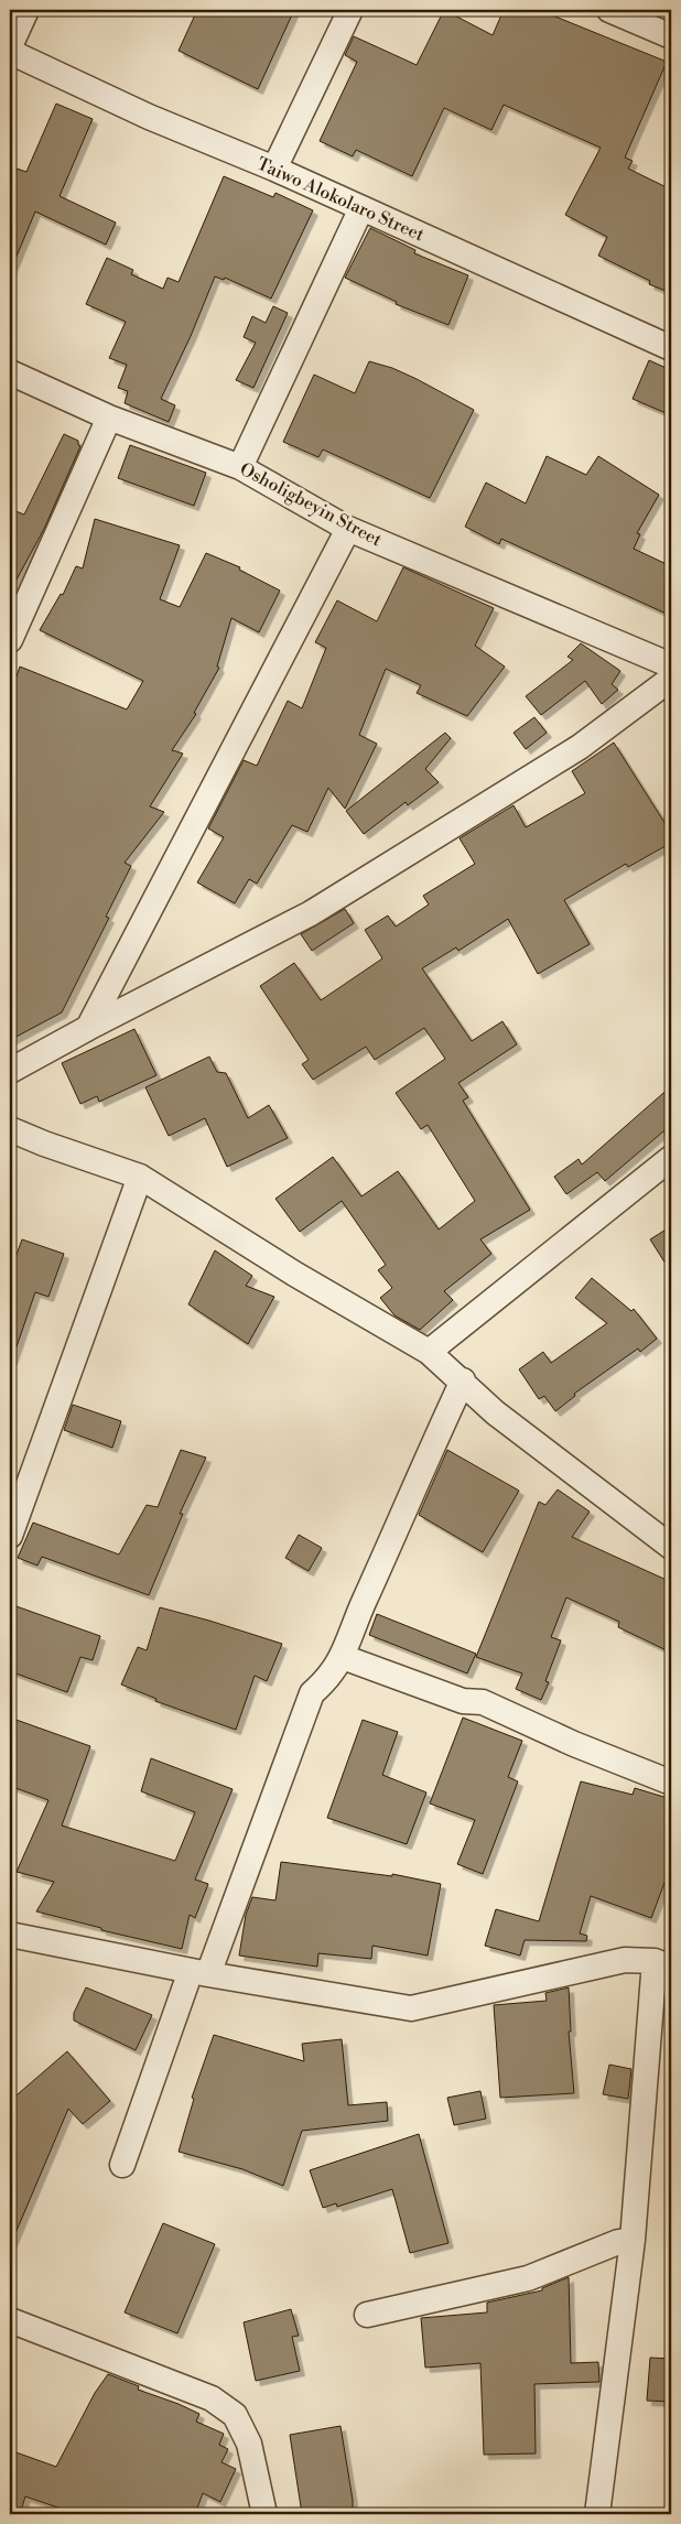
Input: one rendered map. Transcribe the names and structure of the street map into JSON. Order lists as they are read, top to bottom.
{
  "streets": {
    "street": ["Taiwo Alokolaro Street", "Osholigbeyin Street"]
  }
}
